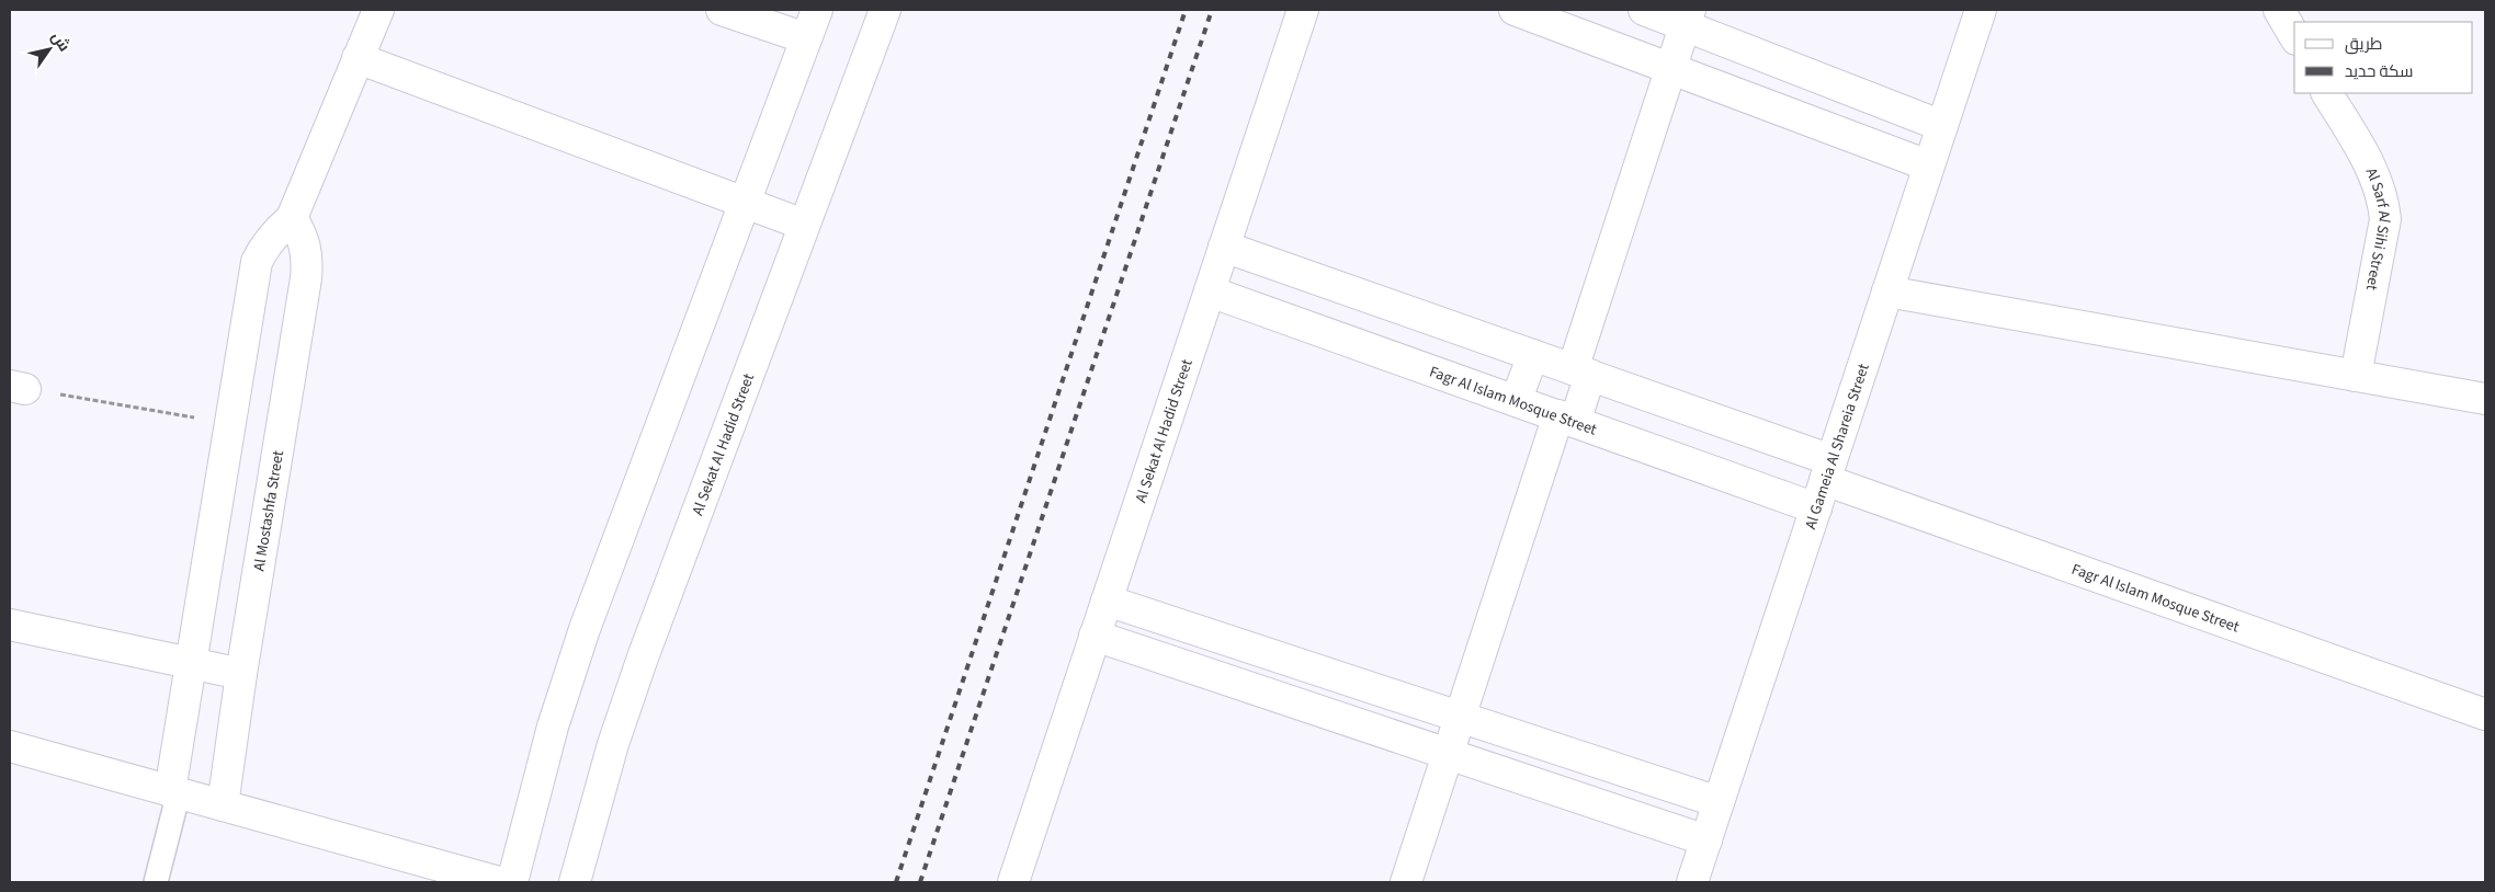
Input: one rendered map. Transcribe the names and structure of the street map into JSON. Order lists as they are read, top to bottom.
{
  "streets": {
    "street": [
      "Al Sarf Al Sihi Street",
      "Fagr Al Islam Mosque Street",
      "Al Sekat Al Hadid Street",
      "Al Gameia Al Shareia Street",
      "Al Mostashfa Street"
    ]
  },
  "crossings": [
    ["Fagr Al Islam Mosque Street", "Al Sekat Al Hadid Street"],
    ["Fagr Al Islam Mosque Street", "Al Gameia Al Shareia Street"]
  ],
  "legend": ["طريق", "سكة حديد"],
  "north": "top right"
}
